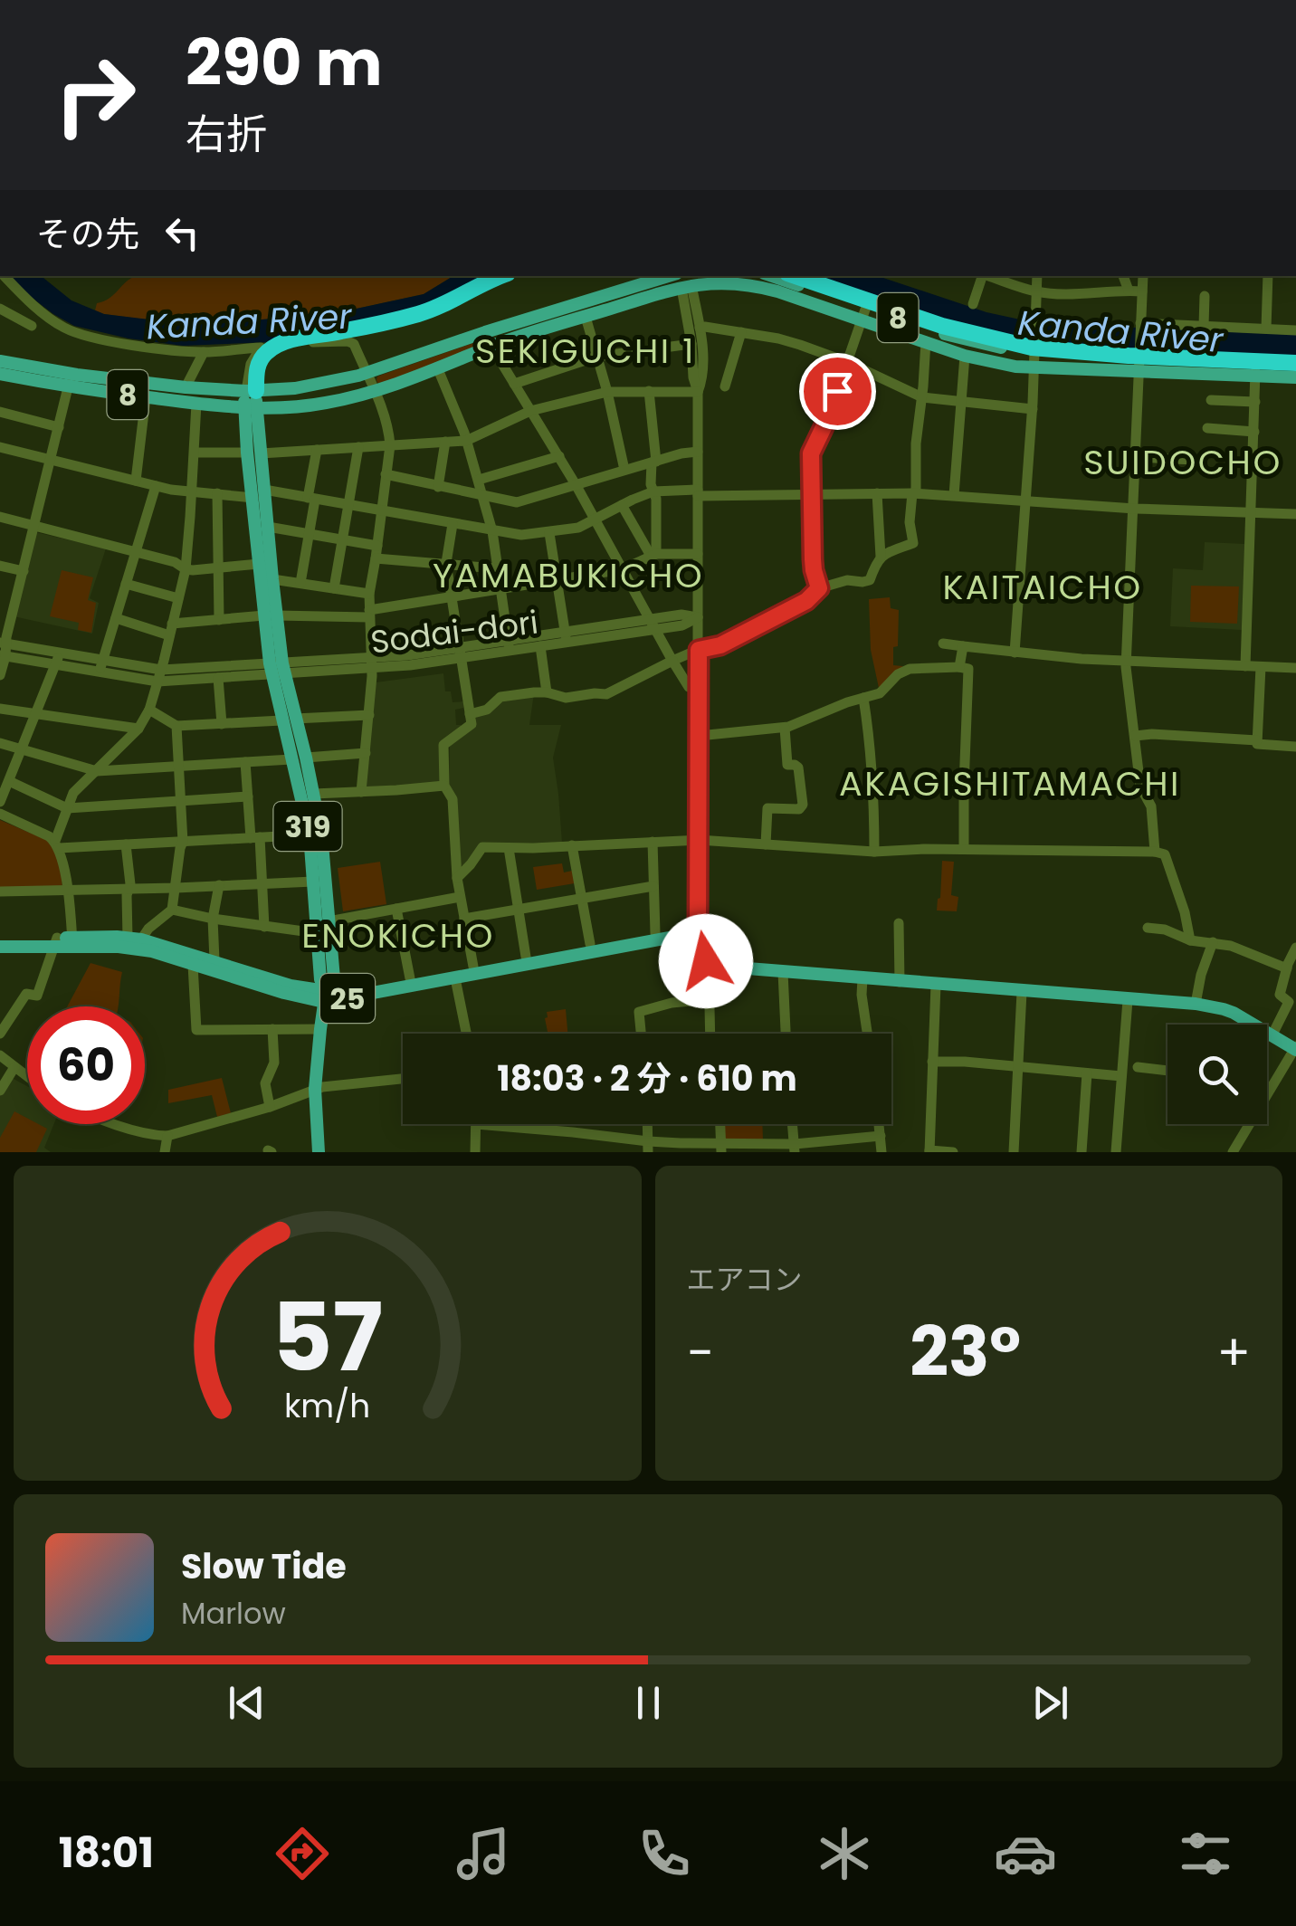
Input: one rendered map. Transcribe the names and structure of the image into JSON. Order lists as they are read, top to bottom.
{
  "streets": {
    "main road": ["8", "319", "25"],
    "street": ["Sodai-dori"]
  },
  "crossings": [
    ["8", "319"],
    ["Sodai-dori", "319"],
    ["319", "25"]
  ],
  "districts": [
    "SEKIGUCHI 1",
    "SUIDOCHO",
    "YAMABUKICHO",
    "KAITAICHO",
    "AKAGISHITAMACHI",
    "ENOKICHO"
  ],
  "water": ["Kanda River"],
  "page": {
    "turn": ["290 m", "右折"],
    "then": "その先",
    "limit": "60",
    "trip": "18:03 · 2 分 · 610 m",
    "tile": "エアコン",
    "heat": ["−", "23°", "+"],
    "song": ["Slow Tide", "Marlow"],
    "tabs": "18:01",
    "gauge": ["57", "km/h"]
  }
}
